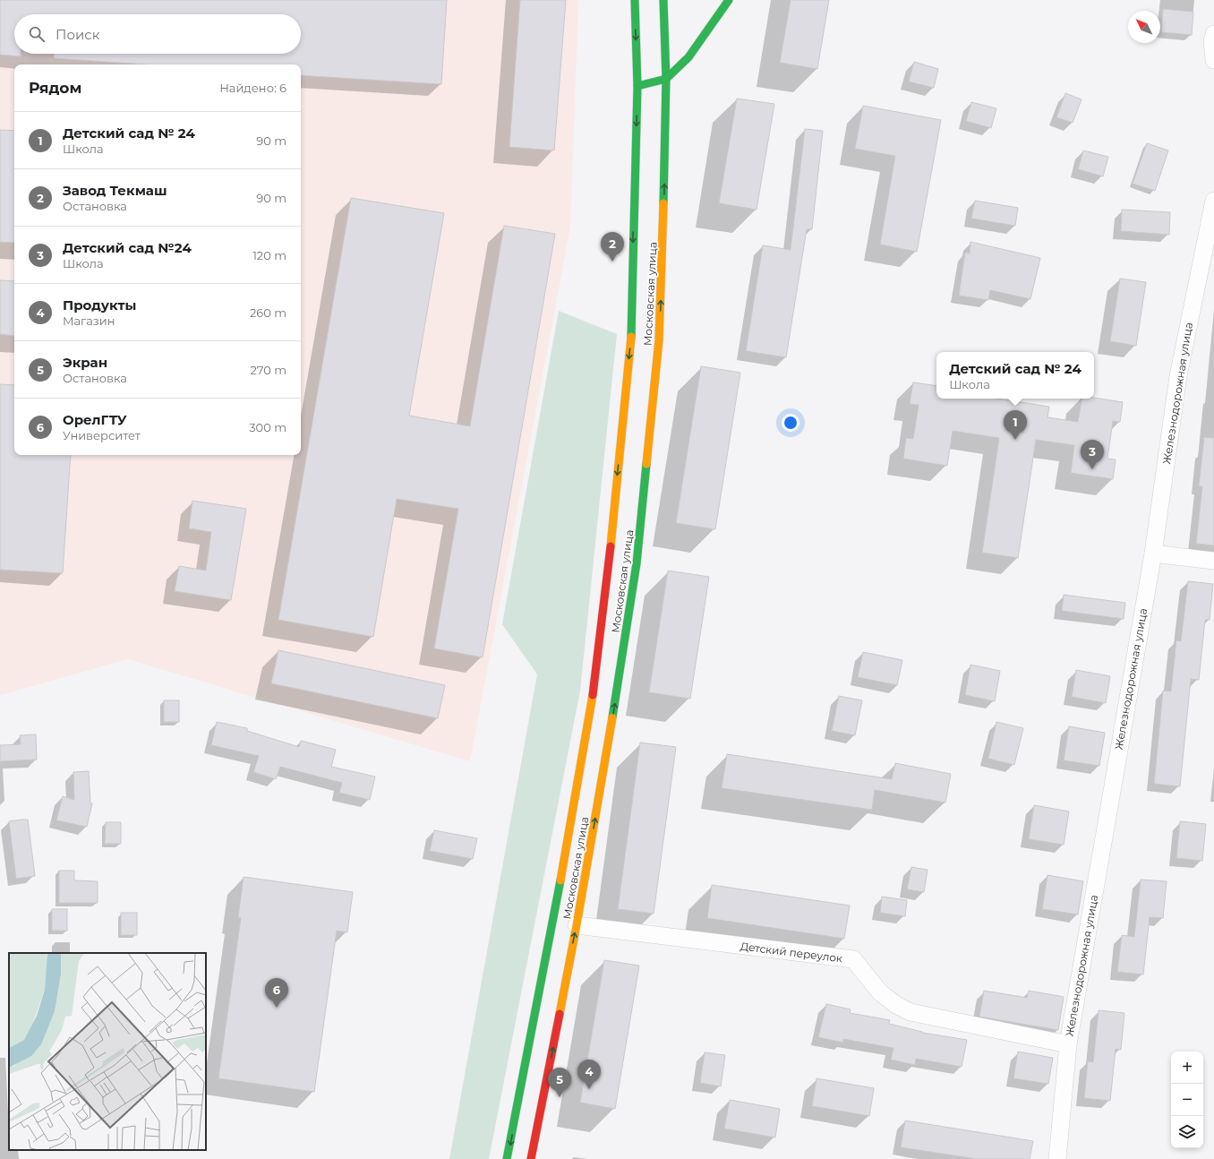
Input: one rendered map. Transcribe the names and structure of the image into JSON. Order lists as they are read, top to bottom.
{
  "streets": {
    "main road": ["Московская улица"],
    "street": ["Железнодорожная улица", "Детский переулок"]
  },
  "crossings": [
    ["Московская улица", "Детский переулок"],
    ["Железнодорожная улица", "Детский переулок"]
  ],
  "north": "top left",
  "page": {
    "search": "Поиск",
    "heading": ["Рядом", "Найдено: 6"],
    "list": [
      {
        "mark": "1",
        "name": "Детский сад № 24",
        "note": "Школа",
        "value": "90 m"
      },
      {
        "mark": "2",
        "name": "Завод Текмаш",
        "note": "Остановка",
        "value": "90 m"
      },
      {
        "mark": "3",
        "name": "Детский сад №24",
        "note": "Школа",
        "value": "120 m"
      },
      {
        "mark": "4",
        "name": "Продукты",
        "note": "Магазин",
        "value": "260 m"
      },
      {
        "mark": "5",
        "name": "Экран",
        "note": "Остановка",
        "value": "270 m"
      },
      {
        "mark": "6",
        "name": "ОрелГТУ",
        "note": "Университет",
        "value": "300 m"
      }
    ],
    "pins": [
      "2",
      "1",
      "3",
      "6",
      "4",
      "5"
    ],
    "popup": ["Детский сад № 24", "Школа"],
    "map_buttons": ["+", "−"]
  }
}
